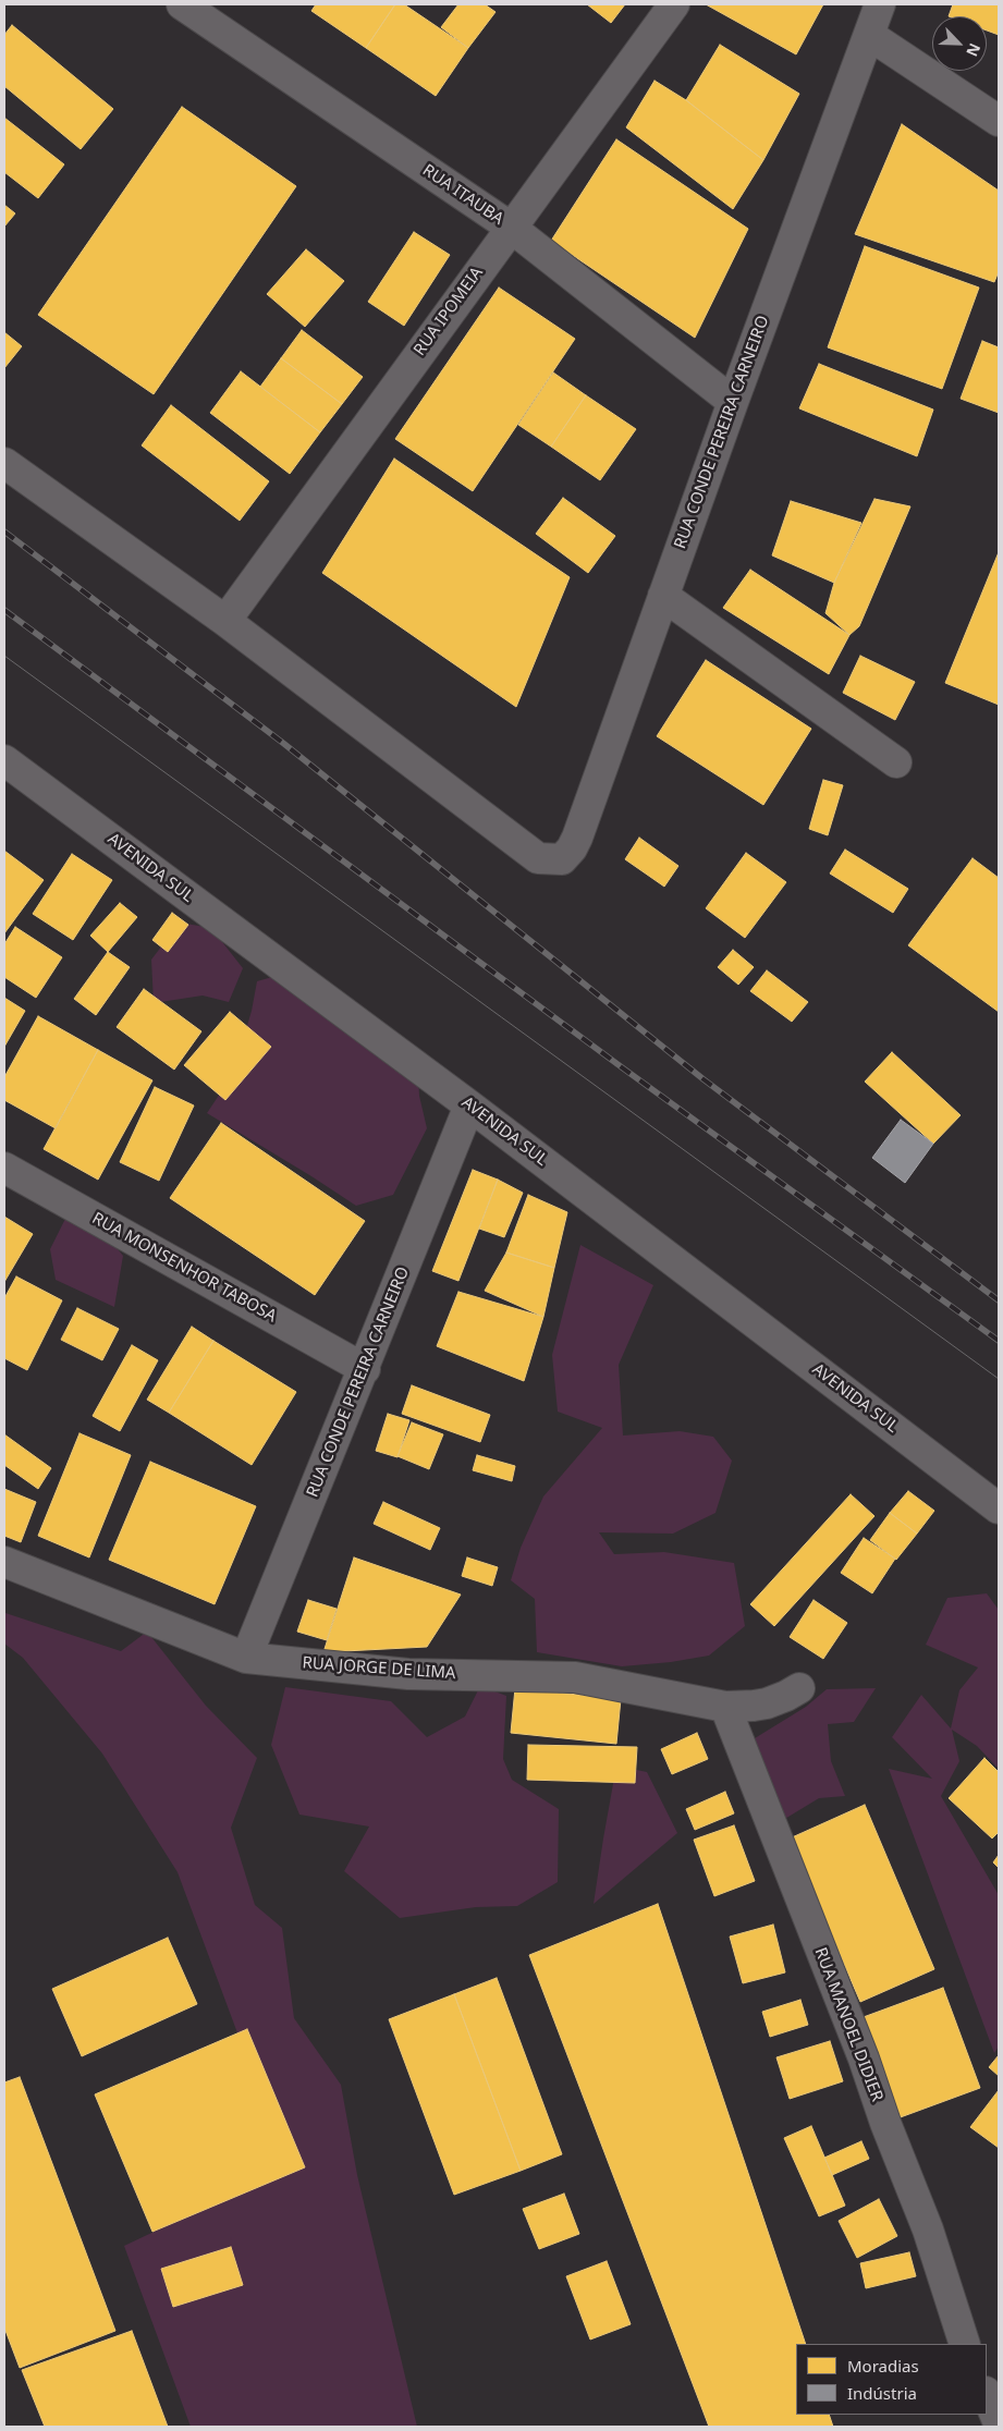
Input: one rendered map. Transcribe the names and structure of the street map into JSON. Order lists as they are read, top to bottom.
{
  "streets": {
    "street": [
      "RUA ITAUBA",
      "RUA IPOMEIA",
      "RUA CONDE PEREIRA CARNEIRO",
      "AVENIDA SUL",
      "RUA MONSENHOR TABOSA",
      "RUA JORGE DE LIMA",
      "RUA MANOEL DIDIER"
    ]
  },
  "crossings": [
    ["RUA ITAUBA", "RUA IPOMEIA"],
    ["RUA ITAUBA", "RUA CONDE PEREIRA CARNEIRO"],
    ["RUA IPOMEIA", "RUA CONDE PEREIRA CARNEIRO"],
    ["RUA CONDE PEREIRA CARNEIRO", "AVENIDA SUL"],
    ["RUA CONDE PEREIRA CARNEIRO", "RUA MONSENHOR TABOSA"],
    ["RUA CONDE PEREIRA CARNEIRO", "RUA JORGE DE LIMA"],
    ["RUA JORGE DE LIMA", "RUA MANOEL DIDIER"]
  ],
  "legend": ["Moradias", "Indústria"],
  "north": "bottom right"
}
